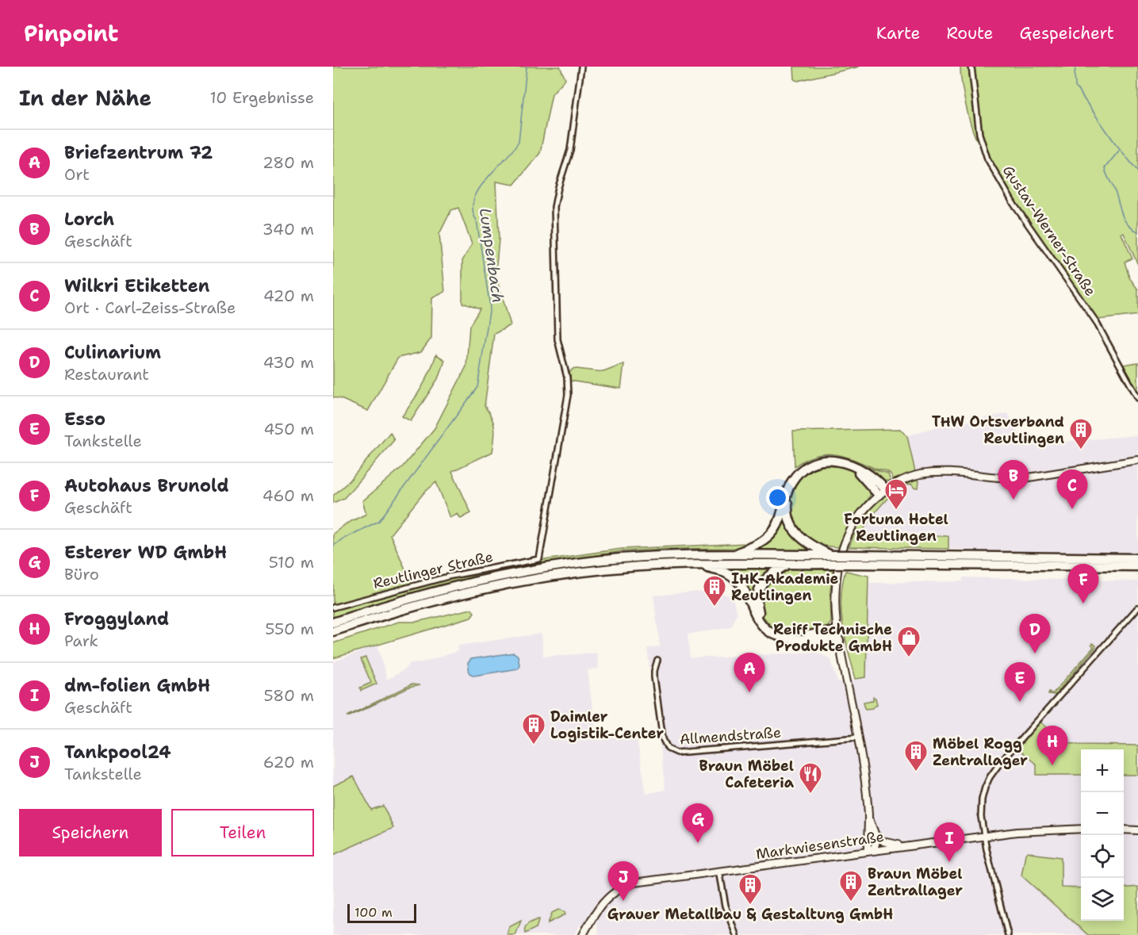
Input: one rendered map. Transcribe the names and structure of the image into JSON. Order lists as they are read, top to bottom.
{
  "streets": {
    "street": [
      "Gustav-Werner-Straße",
      "Reutlinger Straße",
      "Allmendstraße",
      "Markwiesenstraße"
    ]
  },
  "water": ["Lumpenbach"],
  "places": {
    "building": [
      "THW Ortsverband Reutlingen",
      "IHK-Akademie Reutlingen",
      "Daimler Logistik-Center",
      "Möbel Rogg Zentrallager",
      "Braun Möbel Zentrallager",
      "Grauer Metallbau & Gestaltung GmbH"
    ],
    "hotel": ["Fortuna Hotel Reutlingen"],
    "shop": ["Reiff Technische Produkte GmbH"],
    "restaurant": ["Braun Möbel Cafeteria"]
  },
  "scale_bar": "100 m",
  "page": {
    "header": "Pinpoint",
    "nav": ["Karte", "Route", "Gespeichert"],
    "heading": ["In der Nähe", "10 Ergebnisse"],
    "list": [
      {
        "mark": "A",
        "name": "Briefzentrum 72",
        "note": "Ort",
        "value": "280 m"
      },
      {
        "mark": "B",
        "name": "Lorch",
        "note": "Geschäft",
        "value": "340 m"
      },
      {
        "mark": "C",
        "name": "Wilkri Etiketten",
        "note": "Ort · Carl-Zeiss-Straße",
        "value": "420 m"
      },
      {
        "mark": "D",
        "name": "Culinarium",
        "note": "Restaurant",
        "value": "430 m"
      },
      {
        "mark": "E",
        "name": "Esso",
        "note": "Tankstelle",
        "value": "450 m"
      },
      {
        "mark": "F",
        "name": "Autohaus Brunold",
        "note": "Geschäft",
        "value": "460 m"
      },
      {
        "mark": "G",
        "name": "Esterer WD GmbH",
        "note": "Büro",
        "value": "510 m"
      },
      {
        "mark": "H",
        "name": "Froggyland",
        "note": "Park",
        "value": "550 m"
      },
      {
        "mark": "I",
        "name": "dm-folien GmbH",
        "note": "Geschäft",
        "value": "580 m"
      },
      {
        "mark": "J",
        "name": "Tankpool24",
        "note": "Tankstelle",
        "value": "620 m"
      }
    ],
    "pins": [
      "B",
      "C",
      "F",
      "D",
      "A",
      "E",
      "H",
      "G",
      "I",
      "J"
    ],
    "map_buttons": ["+", "−"],
    "buttons": ["Speichern", "Teilen"],
    "scale": "100 m"
  }
}
